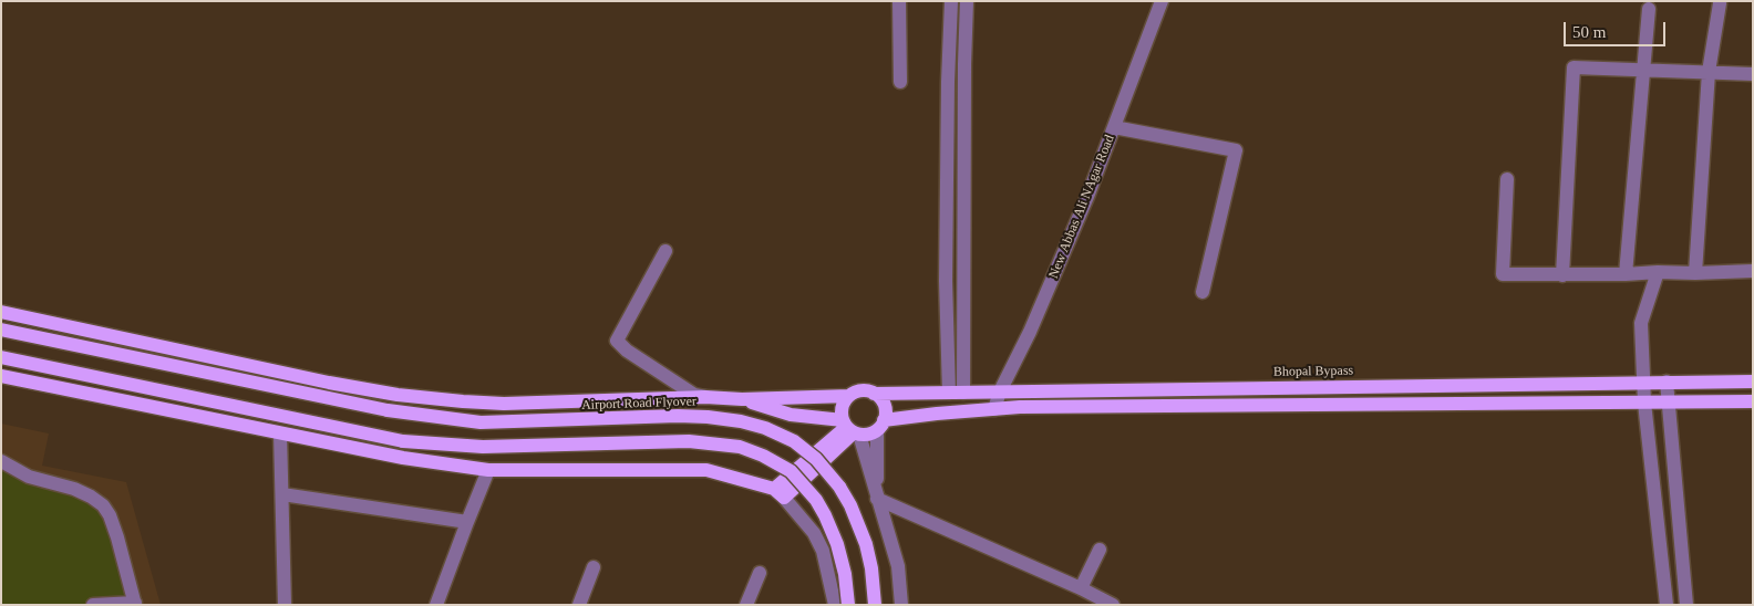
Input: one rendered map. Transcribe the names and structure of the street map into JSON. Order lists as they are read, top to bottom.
{
  "streets": {
    "main road": ["Bhopal Bypass", "Airport Road Flyover"],
    "street": ["New Abbas Ali NAgar Road"]
  },
  "crossings": [
    ["New Abbas Ali NAgar Road", "Bhopal Bypass"]
  ],
  "scale_bar": "50 m"
}
